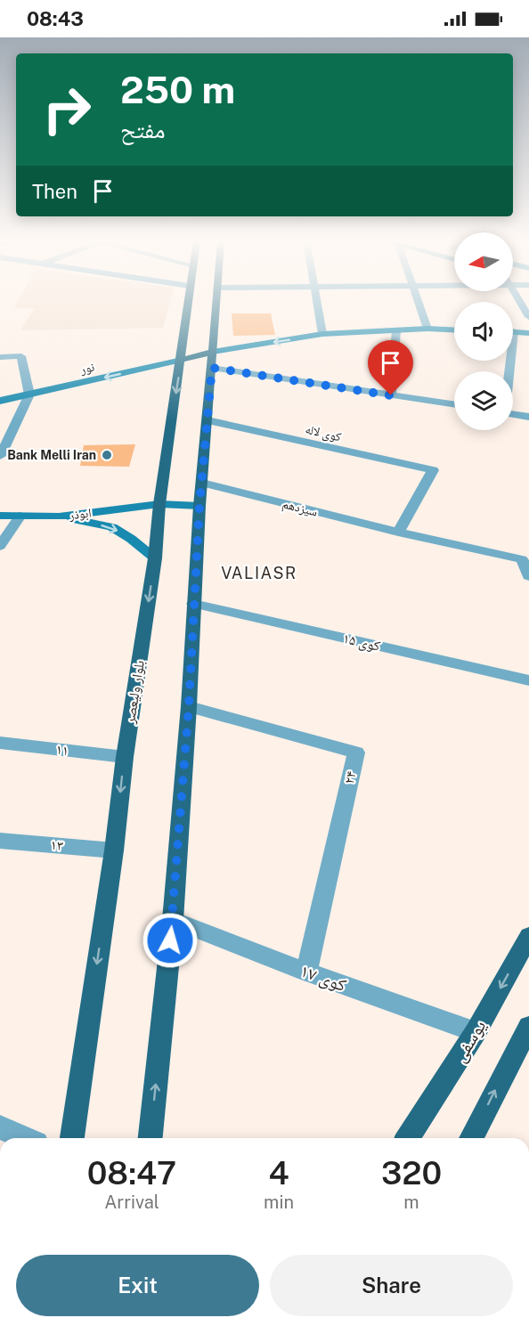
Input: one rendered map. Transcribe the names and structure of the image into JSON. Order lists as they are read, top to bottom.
{
  "streets": {
    "main road": [
      "نور",
      "ابوذر",
      "بلوار ولیعصر",
      "یوسفی"
    ],
    "street": [
      "کوی لاله",
      "سیزدهم",
      "کوی ۱۵",
      "۱۱",
      "۲۴",
      "۱۳",
      "کوی ۱۷"
    ]
  },
  "crossings": [
    ["نور", "بلوار ولیعصر"],
    ["کوی لاله", "سیزدهم"],
    ["ابوذر", "بلوار ولیعصر"],
    ["بلوار ولیعصر", "۱۱"],
    ["بلوار ولیعصر", "۱۳"],
    ["۲۴", "کوی ۱۷"],
    ["کوی ۱۷", "یوسفی"]
  ],
  "one_way": ["نور", "یوسفی"],
  "districts": ["VALIASR"],
  "places": ["Bank Melli Iran"],
  "north": "left",
  "page": {
    "status": "08:43",
    "turn": ["250 m", "مفتح"],
    "then": "Then",
    "eta": [
      "08:47",
      "Arrival",
      "4",
      "min",
      "320",
      "m"
    ],
    "buttons": ["Exit", "Share"]
  }
}
